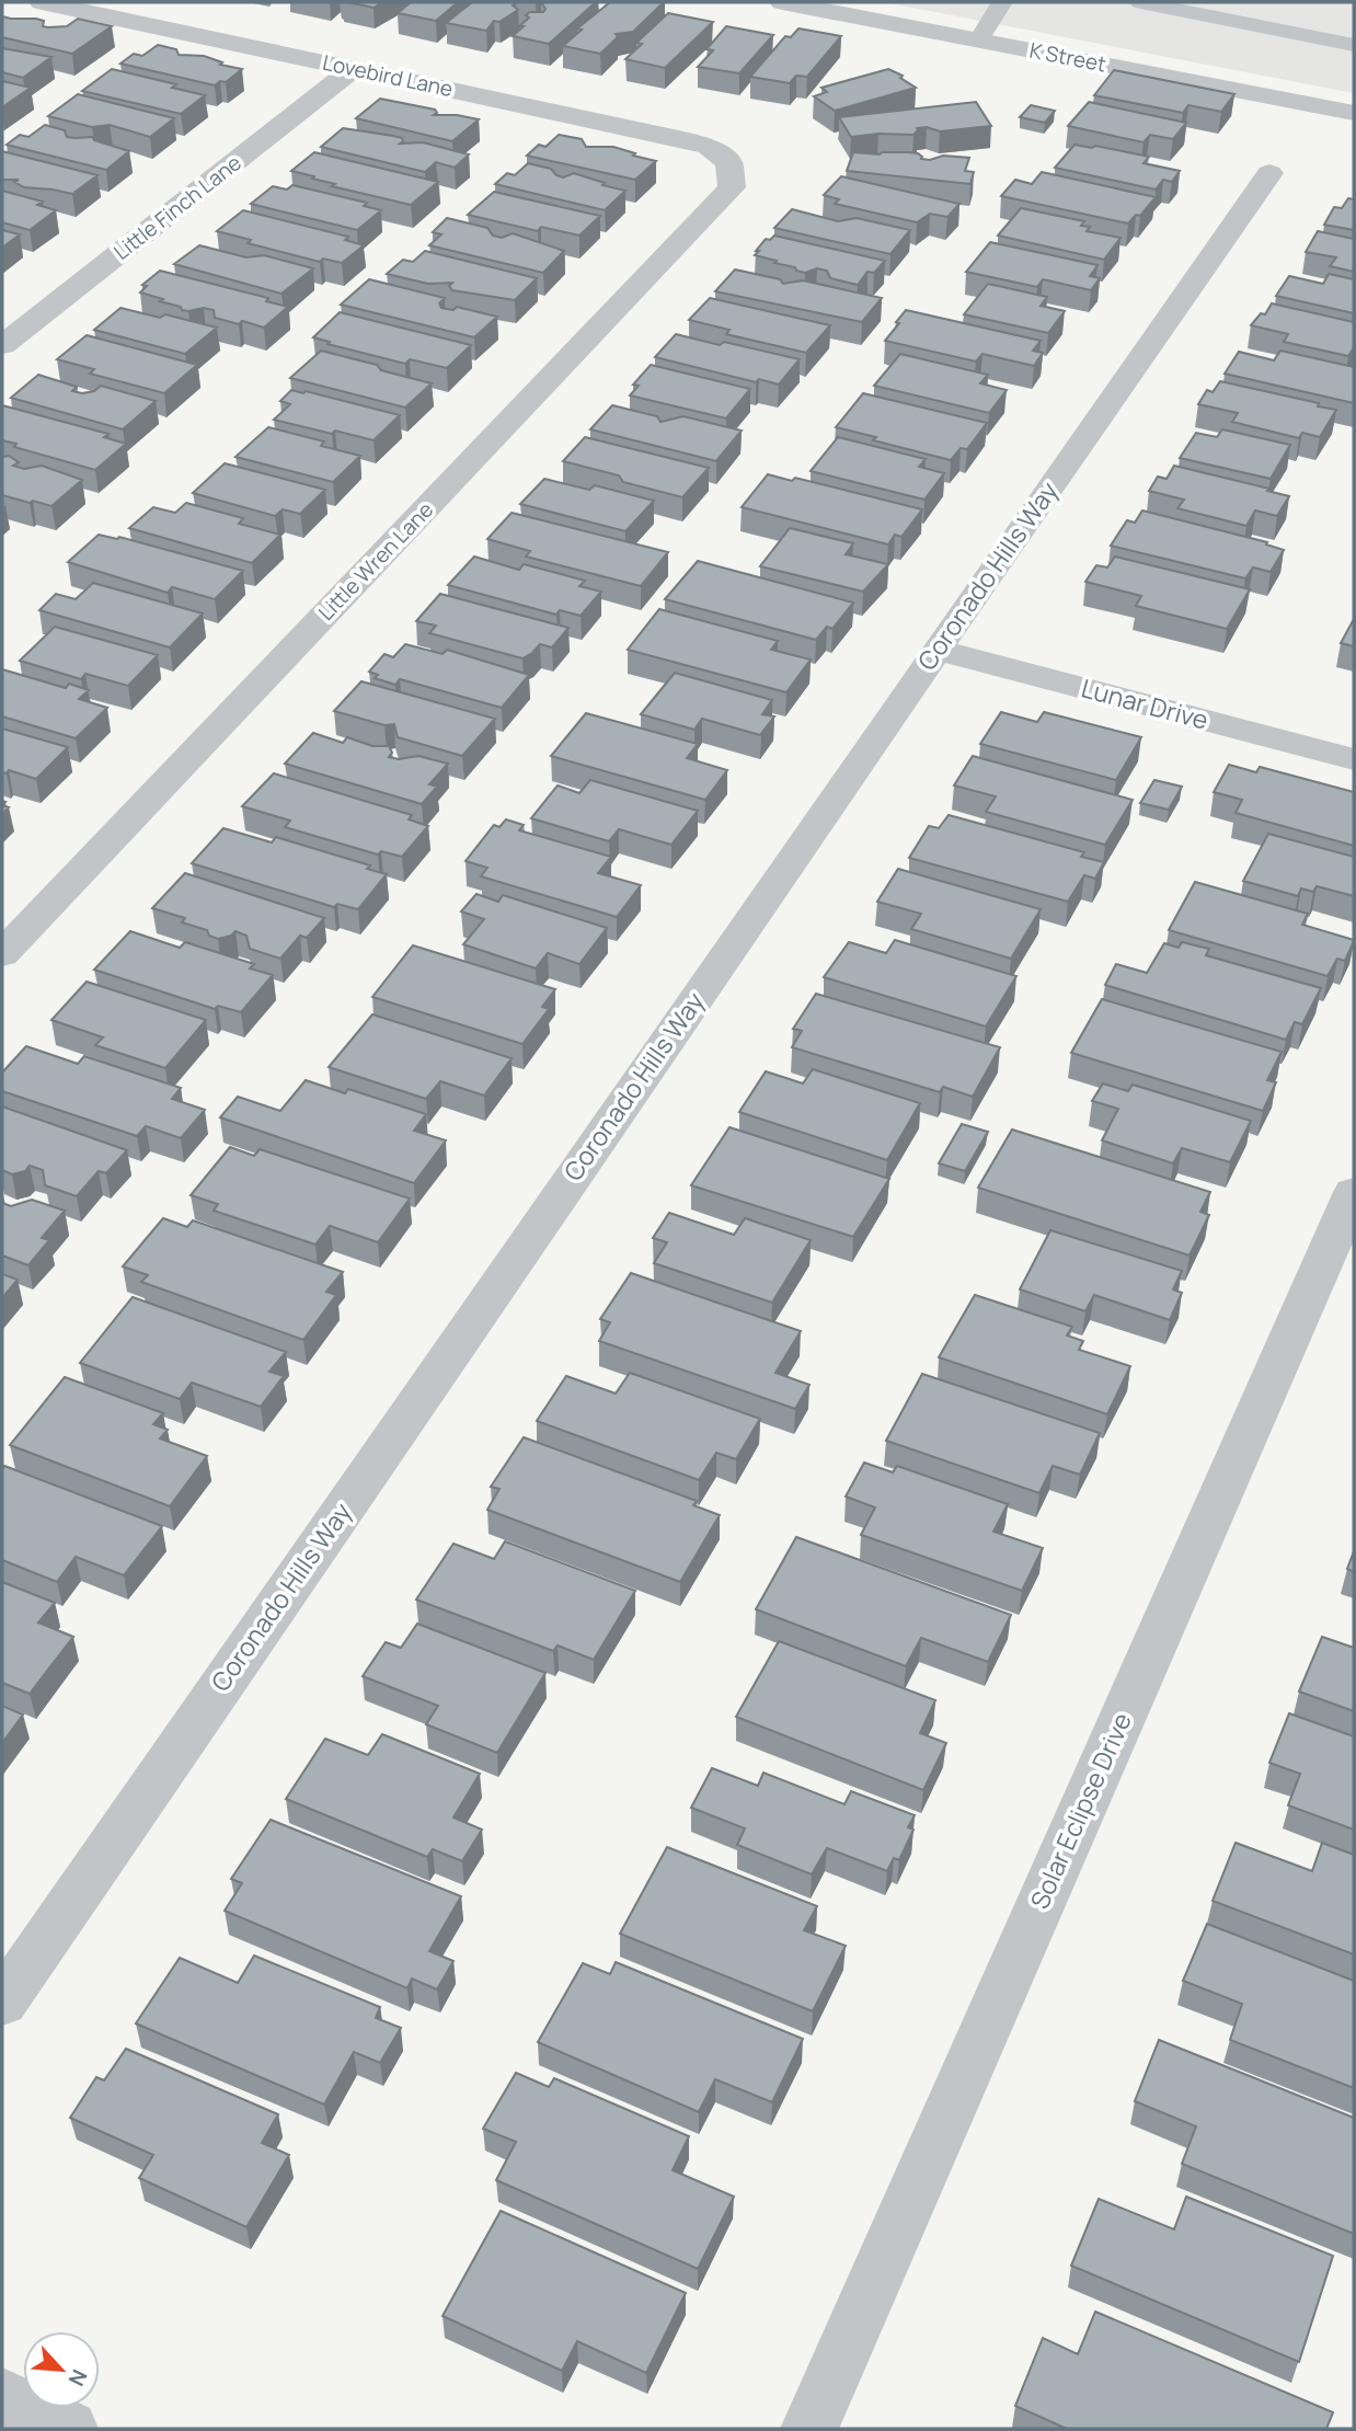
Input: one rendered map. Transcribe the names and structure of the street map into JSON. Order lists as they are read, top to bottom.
{
  "streets": {
    "street": [
      "K Street",
      "Lovebird Lane",
      "Little Finch Lane",
      "Little Wren Lane",
      "Coronado Hills Way",
      "Lunar Drive",
      "Solar Eclipse Drive"
    ]
  },
  "crossings": [
    ["Lovebird Lane", "Little Finch Lane"],
    ["Lovebird Lane", "Little Wren Lane"],
    ["Coronado Hills Way", "Lunar Drive"]
  ],
  "north": "bottom right"
}
